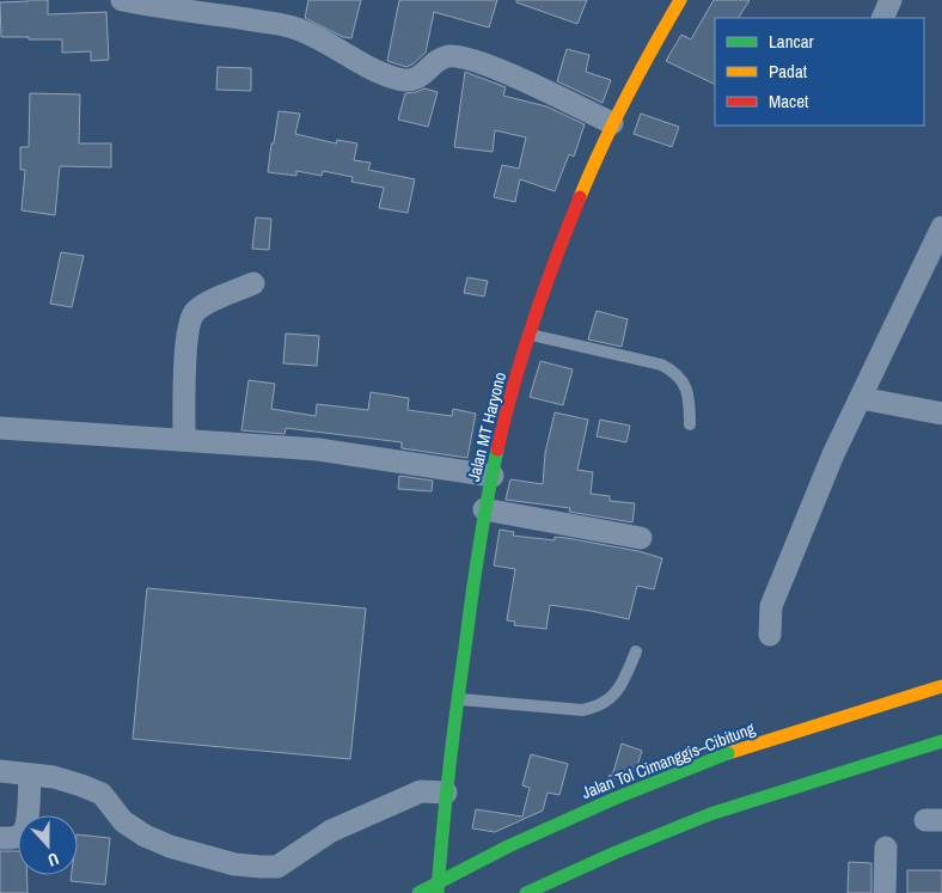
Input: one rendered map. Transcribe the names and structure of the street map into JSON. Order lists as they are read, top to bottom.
{
  "streets": {
    "main road": ["Jalan MT Haryono", "Jalan Tol Cimanggis–Cibitung"]
  },
  "legend": ["Lancar", "Padat", "Macet"],
  "north": "bottom"
}
